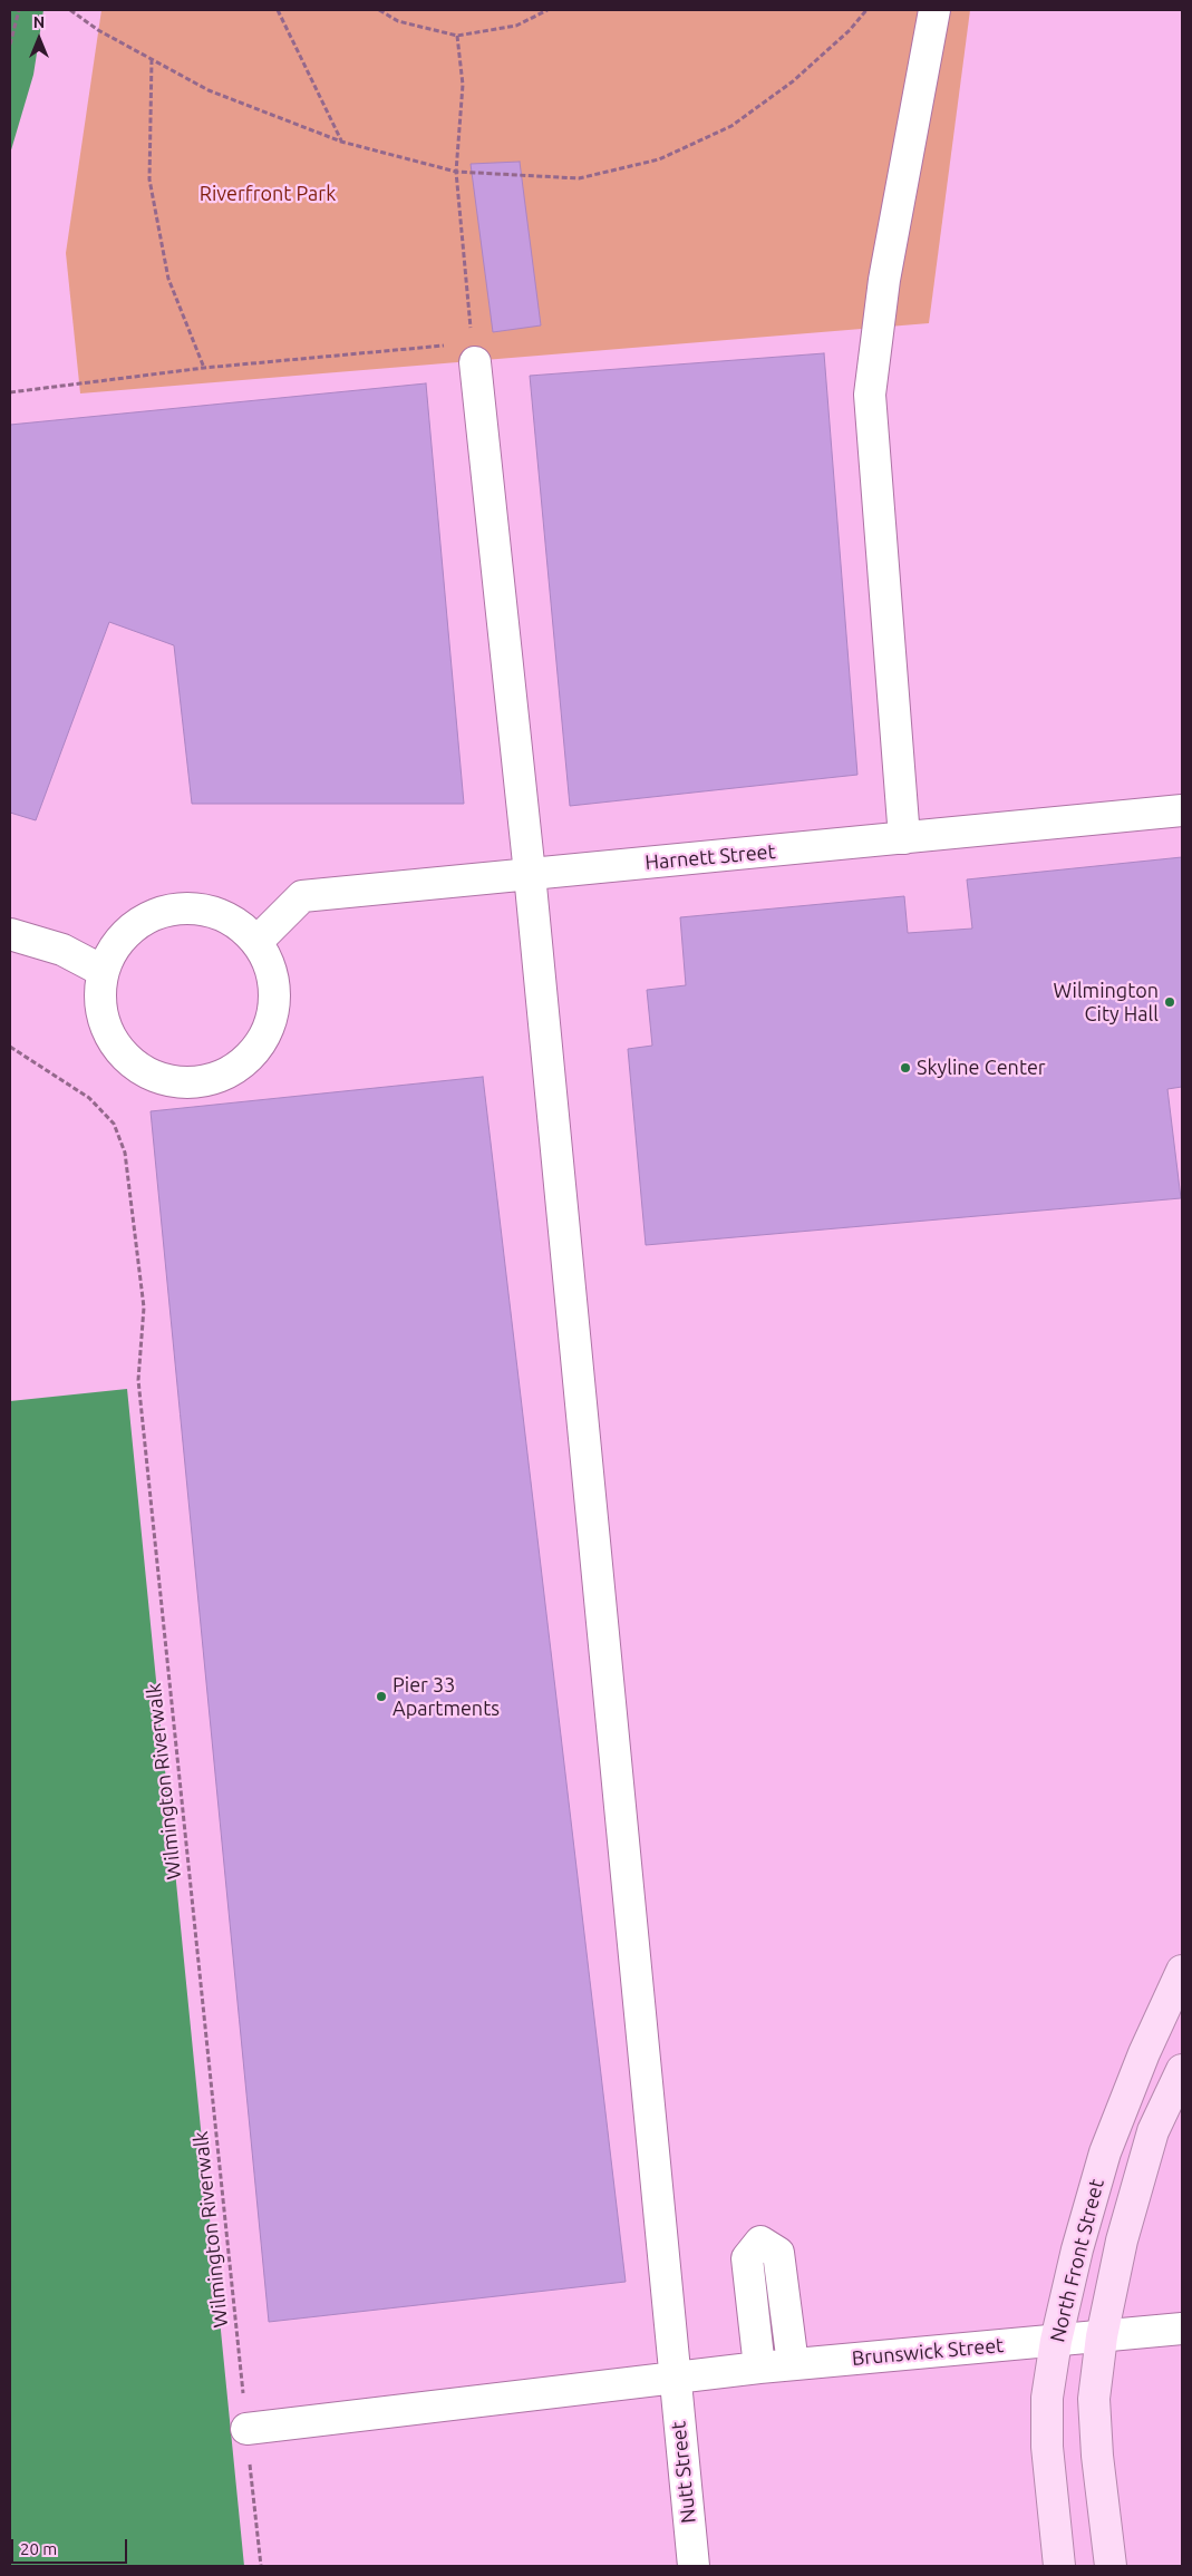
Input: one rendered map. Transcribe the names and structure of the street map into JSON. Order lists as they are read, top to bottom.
{
  "streets": {
    "main road": ["North Front Street"],
    "street": ["Harnett Street", "Brunswick Street", "Nutt Street"],
    "path": ["Wilmington Riverwalk"]
  },
  "crossings": [
    ["Harnett Street", "Nutt Street"],
    ["Wilmington Riverwalk", "Brunswick Street"],
    ["North Front Street", "Brunswick Street"],
    ["Brunswick Street", "Nutt Street"]
  ],
  "parks": ["Riverfront Park"],
  "places": ["Wilmington City Hall", "Skyline Center", "Pier 33 Apartments"],
  "scale_bar": "20 m",
  "north": "top"
}
